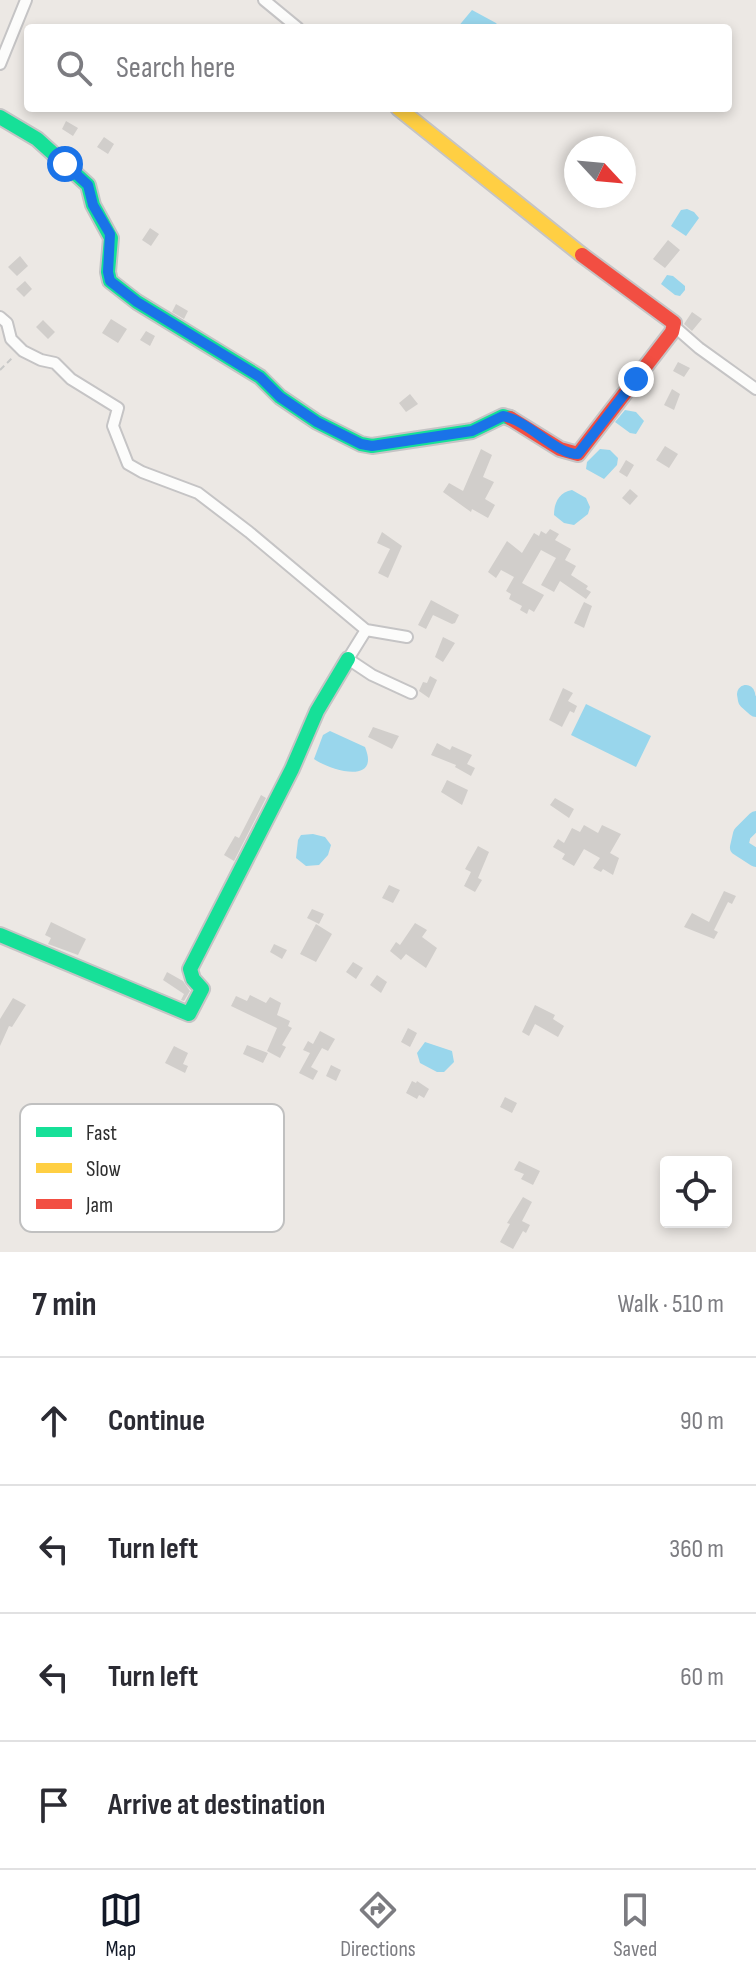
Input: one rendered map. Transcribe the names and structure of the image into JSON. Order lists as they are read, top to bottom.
{
  "legend": ["Fast", "Slow", "Jam"],
  "north": "bottom right",
  "page": {
    "search": "Search here",
    "heading": ["7 min", "Walk · 510 m"],
    "list": [
      ["Continue", "90 m"],
      ["Turn left", "360 m"],
      ["Turn left", "60 m"],
      "Arrive at destination"
    ],
    "nav": ["Map", "Directions", "Saved"]
  }
}
